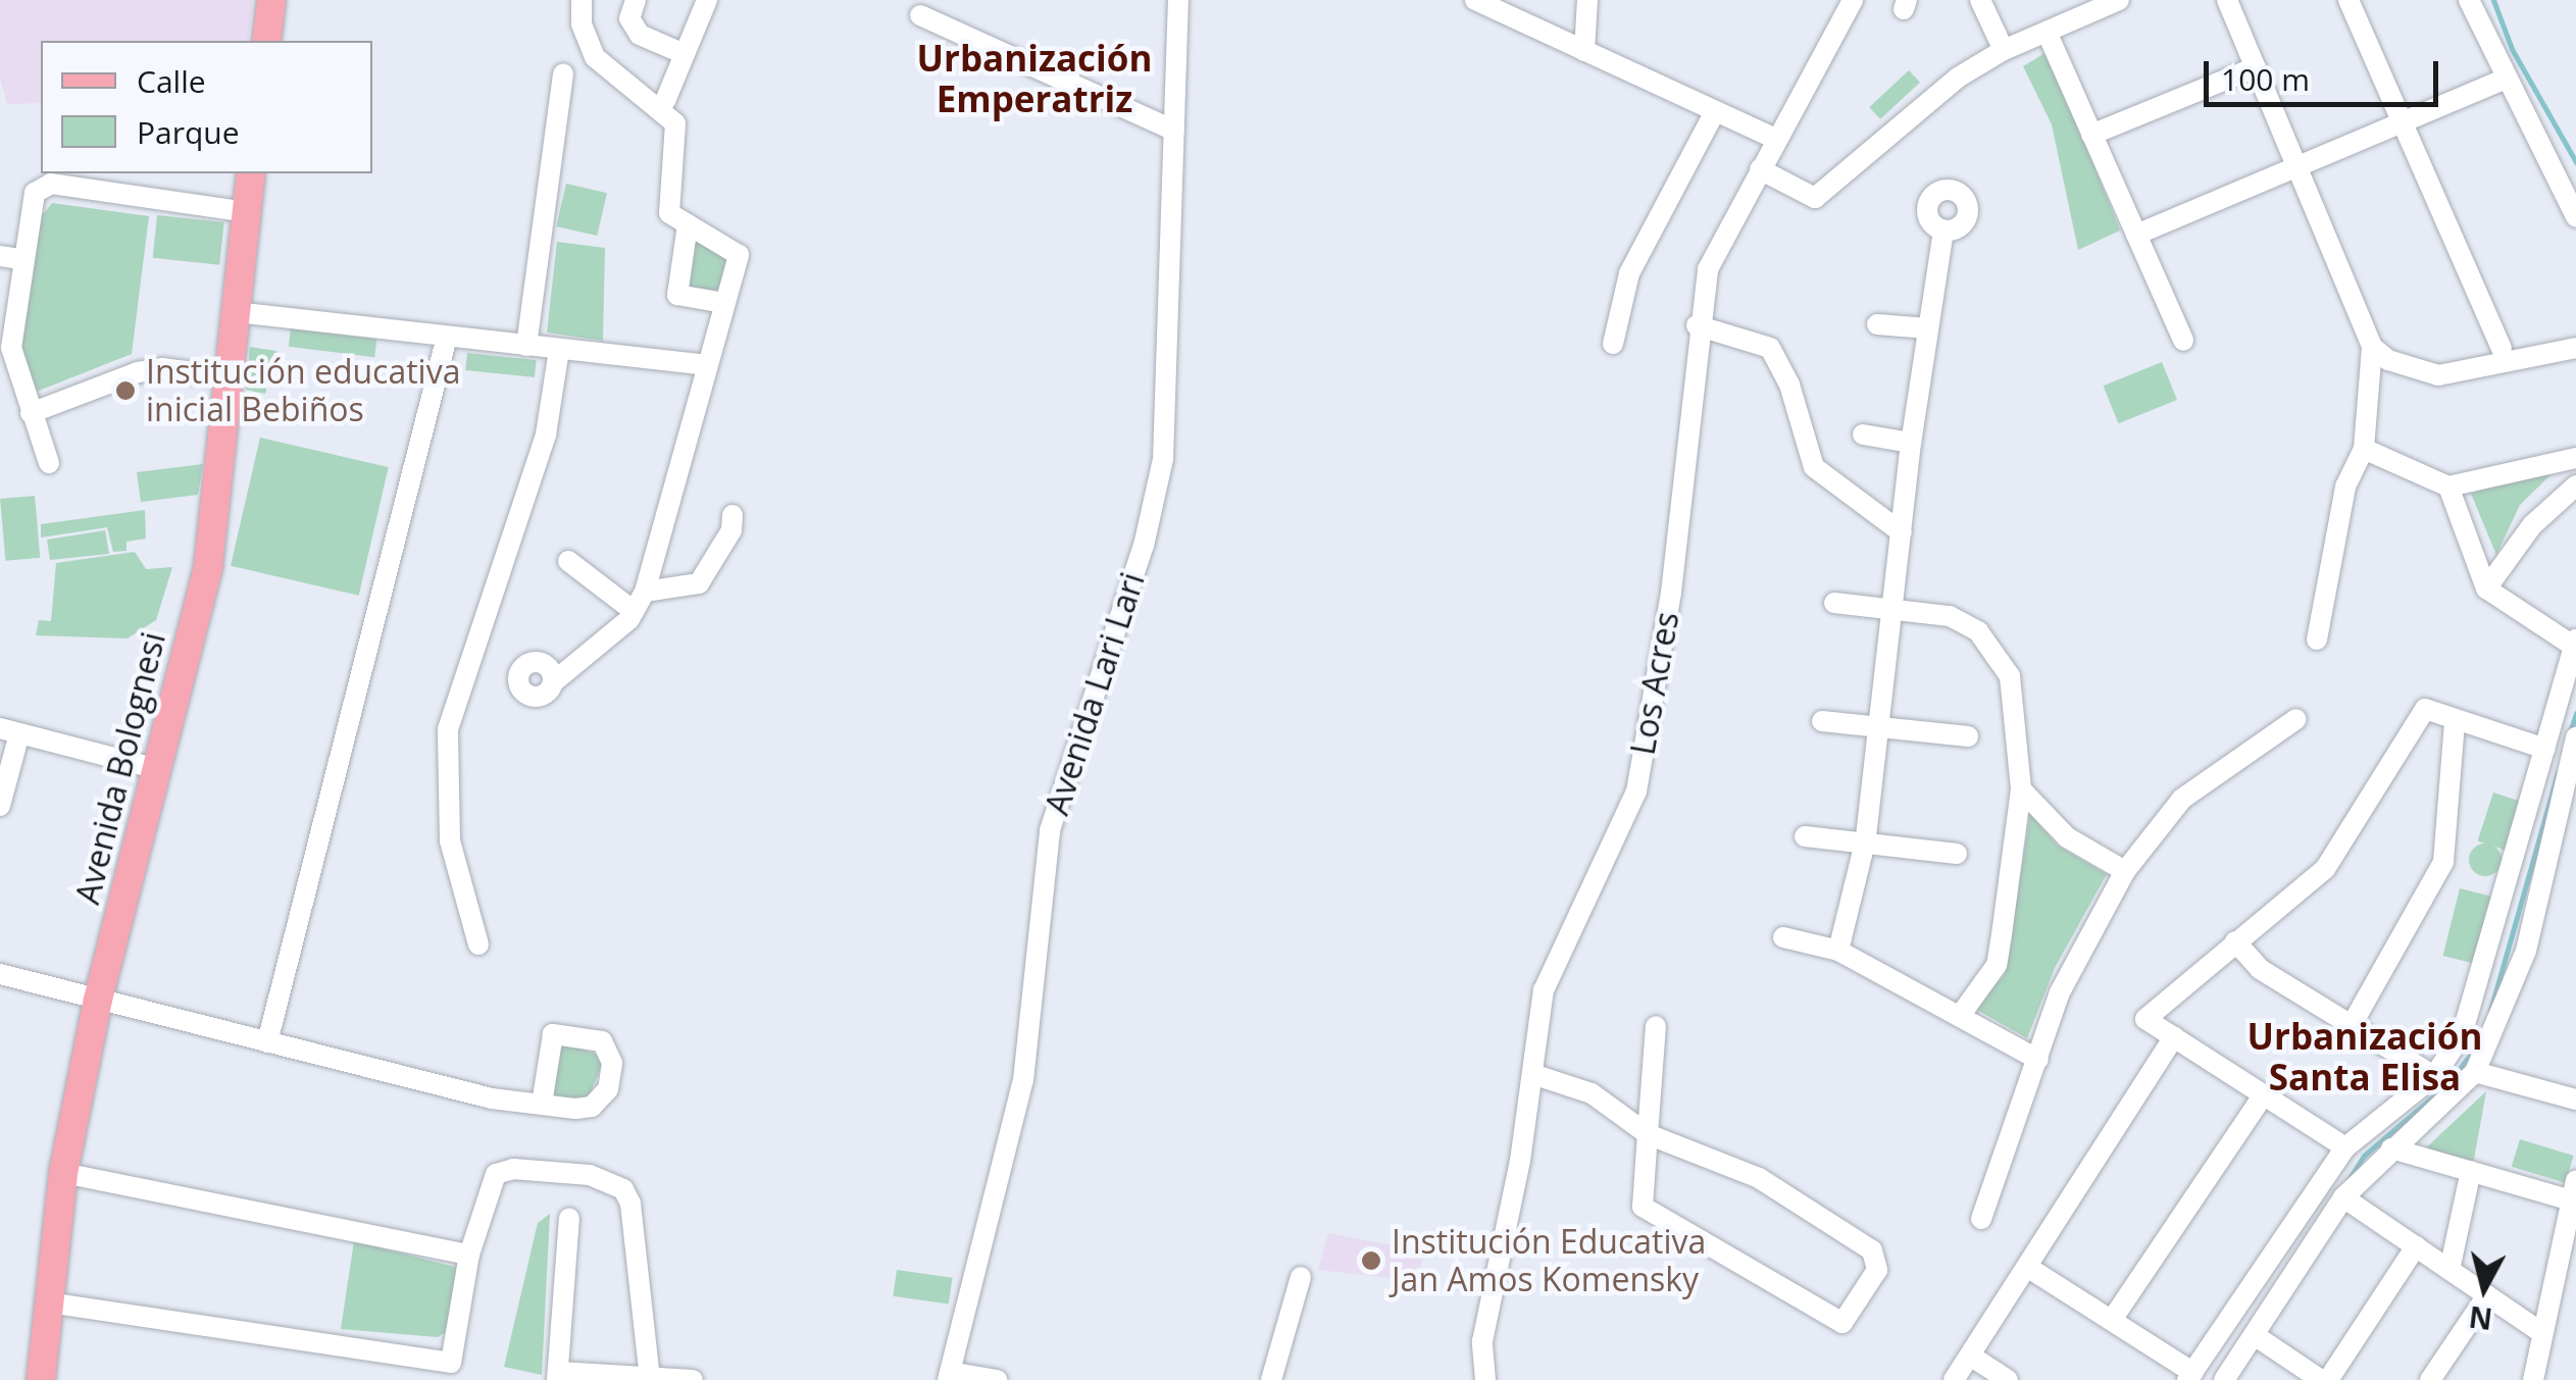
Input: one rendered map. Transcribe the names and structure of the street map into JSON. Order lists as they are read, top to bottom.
{
  "streets": {
    "main road": ["Avenida Bolognesi"],
    "street": ["Los Acres", "Avenida Lari Lari"]
  },
  "districts": ["Urbanización Emperatriz", "Urbanización Santa Elisa"],
  "places": ["Institución educativa inicial Bebiños", "Institución Educativa Jan Amos Komensky"],
  "legend": ["Calle", "Parque"],
  "scale_bar": "100 m",
  "north": "bottom"
}
